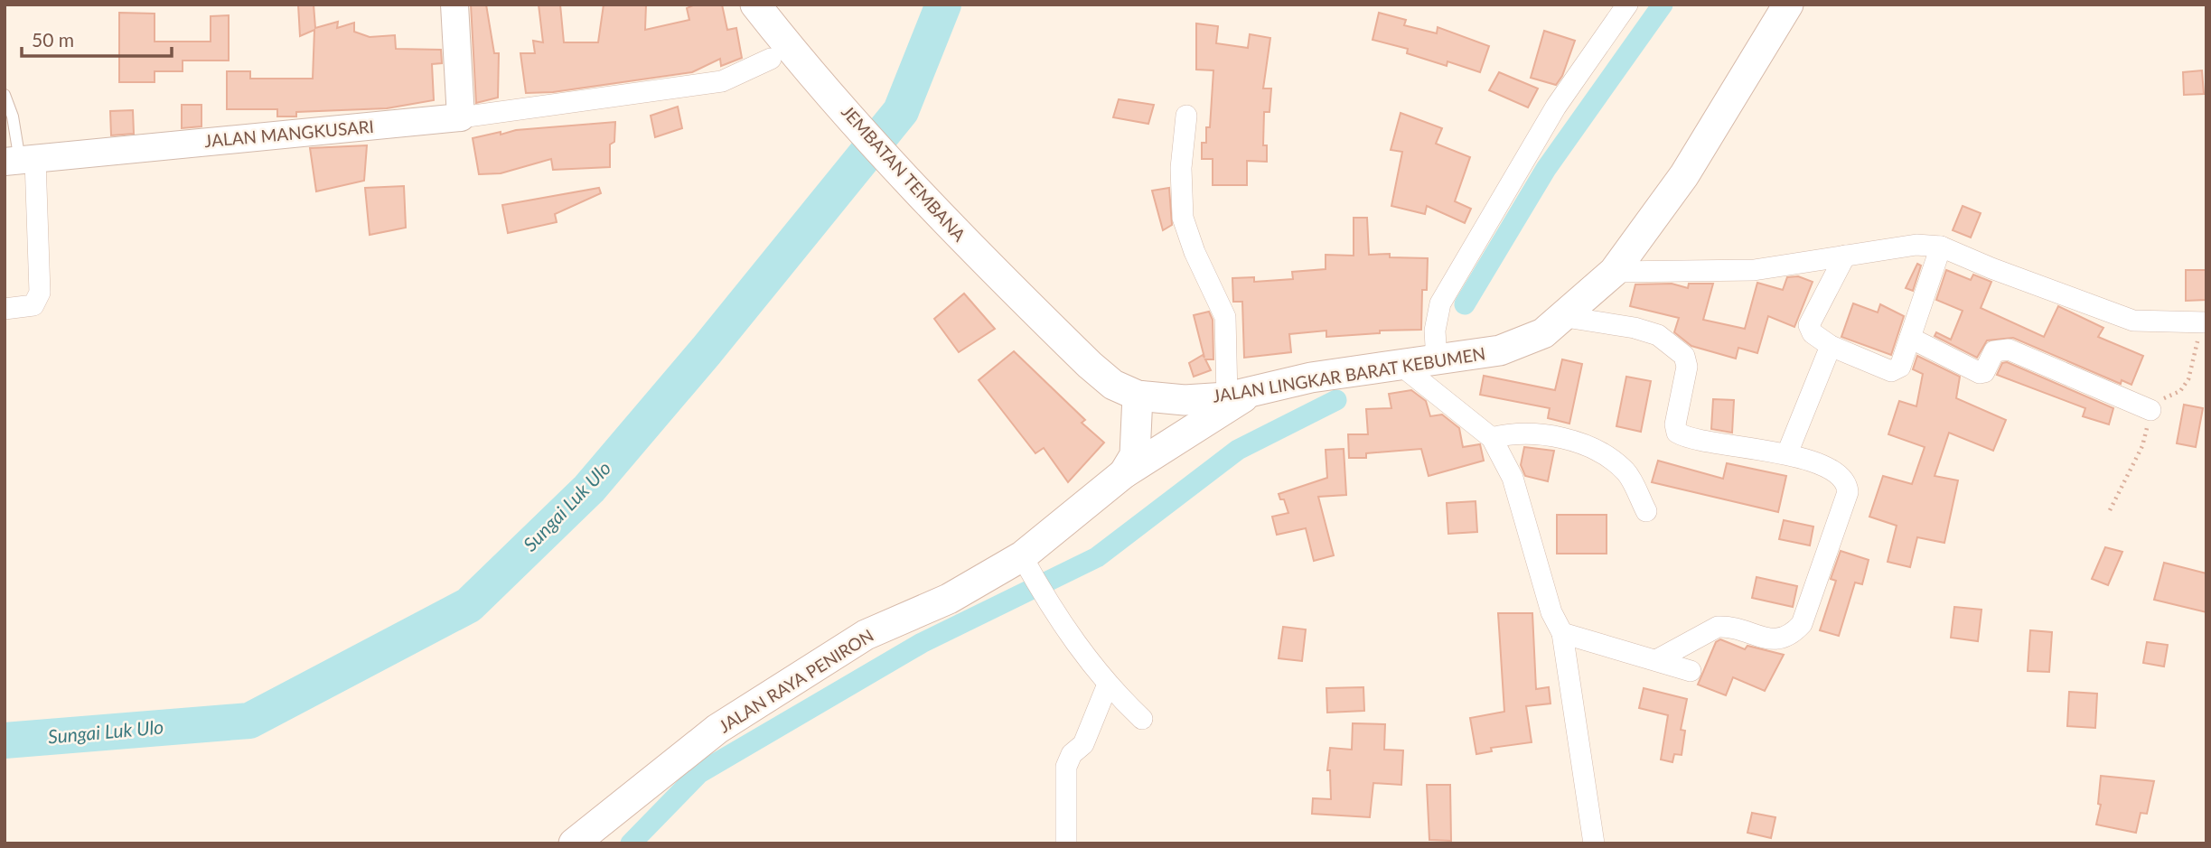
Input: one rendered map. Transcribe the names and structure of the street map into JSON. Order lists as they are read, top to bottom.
{
  "streets": {
    "main road": ["JEMBATAN TEMBANA", "JALAN LINGKAR BARAT KEBUMEN", "JALAN RAYA PENIRON"],
    "street": ["JALAN MANGKUSARI"]
  },
  "crossings": [
    ["JEMBATAN TEMBANA", "JALAN LINGKAR BARAT KEBUMEN"],
    ["JALAN LINGKAR BARAT KEBUMEN", "JALAN RAYA PENIRON"]
  ],
  "water": ["Sungai Luk Ulo"],
  "scale_bar": "50 m"
}
